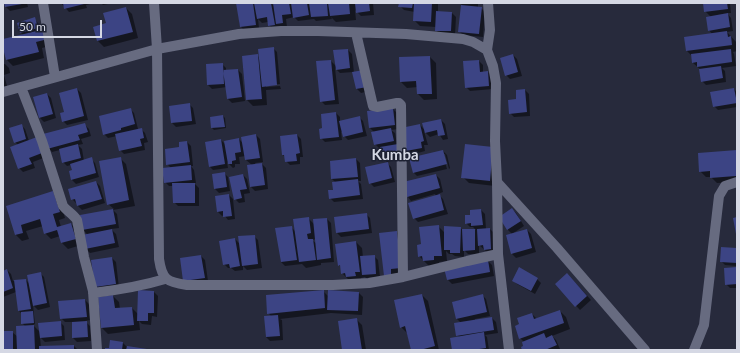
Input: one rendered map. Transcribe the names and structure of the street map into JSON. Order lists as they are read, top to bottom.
{
  "districts": ["Kumba"],
  "scale_bar": "50 m"
}
